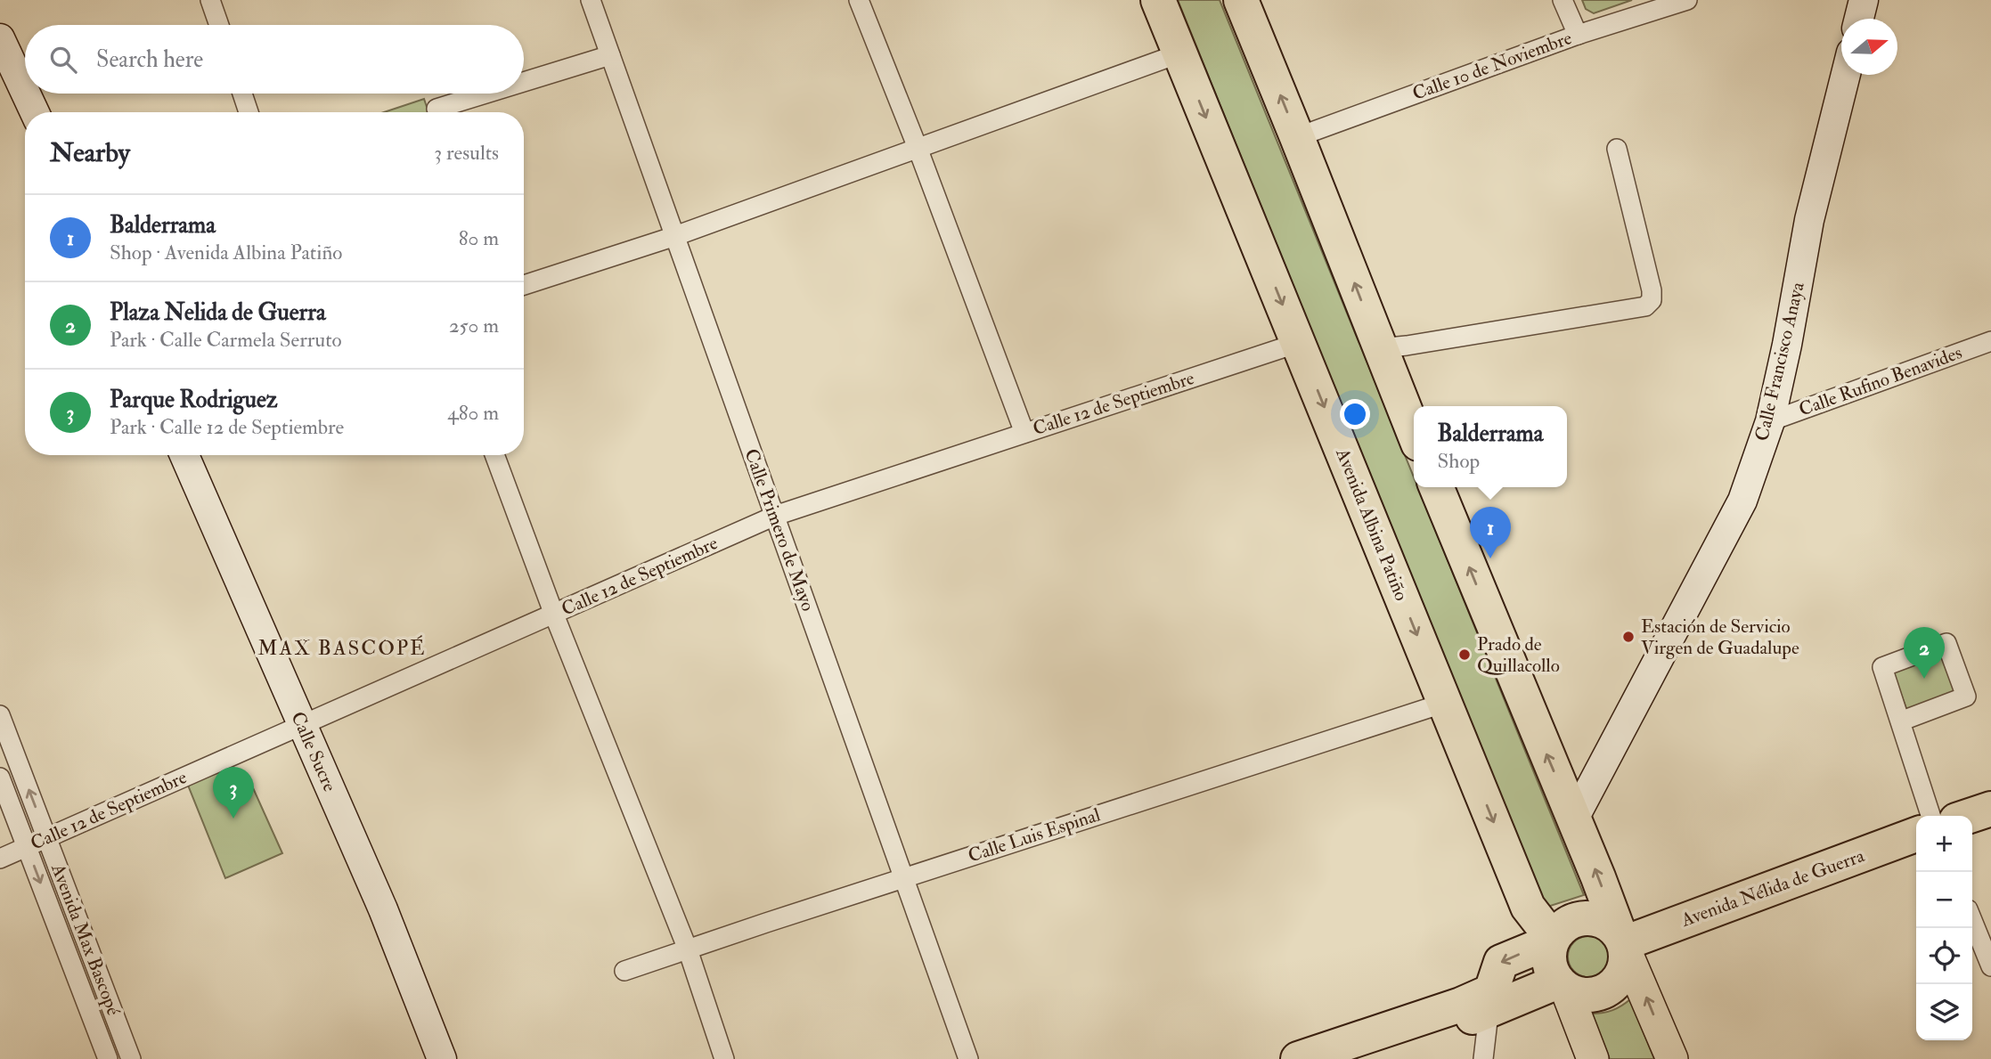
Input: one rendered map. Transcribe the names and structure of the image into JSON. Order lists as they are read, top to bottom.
{
  "streets": {
    "highway": ["Avenida Albina Patiño", "Avenida Nélida de Guerra"],
    "main road": ["Calle Francisco Anaya", "Calle Sucre"],
    "street": [
      "Calle 10 de Noviembre",
      "Calle Rufino Benavides",
      "Calle 12 de Septiembre",
      "Calle Primero de Mayo",
      "Calle Luis Espinal",
      "Avenida Max Bascopé"
    ]
  },
  "crossings": [
    ["Calle Francisco Anaya", "Calle Rufino Benavides"],
    ["Calle 12 de Septiembre", "Avenida Albina Patiño"],
    ["Calle 12 de Septiembre", "Calle Primero de Mayo"],
    ["Calle 12 de Septiembre", "Calle Sucre"],
    ["Calle 12 de Septiembre", "Avenida Max Bascopé"],
    ["Avenida Albina Patiño", "Calle Luis Espinal"],
    ["Avenida Albina Patiño", "Avenida Nélida de Guerra"],
    ["Calle Primero de Mayo", "Calle Luis Espinal"]
  ],
  "districts": ["MAX BASCOPÉ"],
  "places": ["Estación de Servicio Virgen de Guadalupe", "Prado de Quillacollo"],
  "north": "right",
  "page": {
    "search": "Search here",
    "heading": ["Nearby", "3 results"],
    "list": [
      {
        "mark": "1",
        "name": "Balderrama",
        "note": "Shop · Avenida Albina Patiño",
        "value": "80 m"
      },
      {
        "mark": "2",
        "name": "Plaza Nelida de Guerra",
        "note": "Park · Calle Carmela Serruto",
        "value": "250 m"
      },
      {
        "mark": "3",
        "name": "Parque Rodriguez",
        "note": "Park · Calle 12 de Septiembre",
        "value": "480 m"
      }
    ],
    "popup": ["Balderrama", "Shop"],
    "pins": ["1", "2", "3"],
    "map_buttons": ["+", "−"]
  }
}
